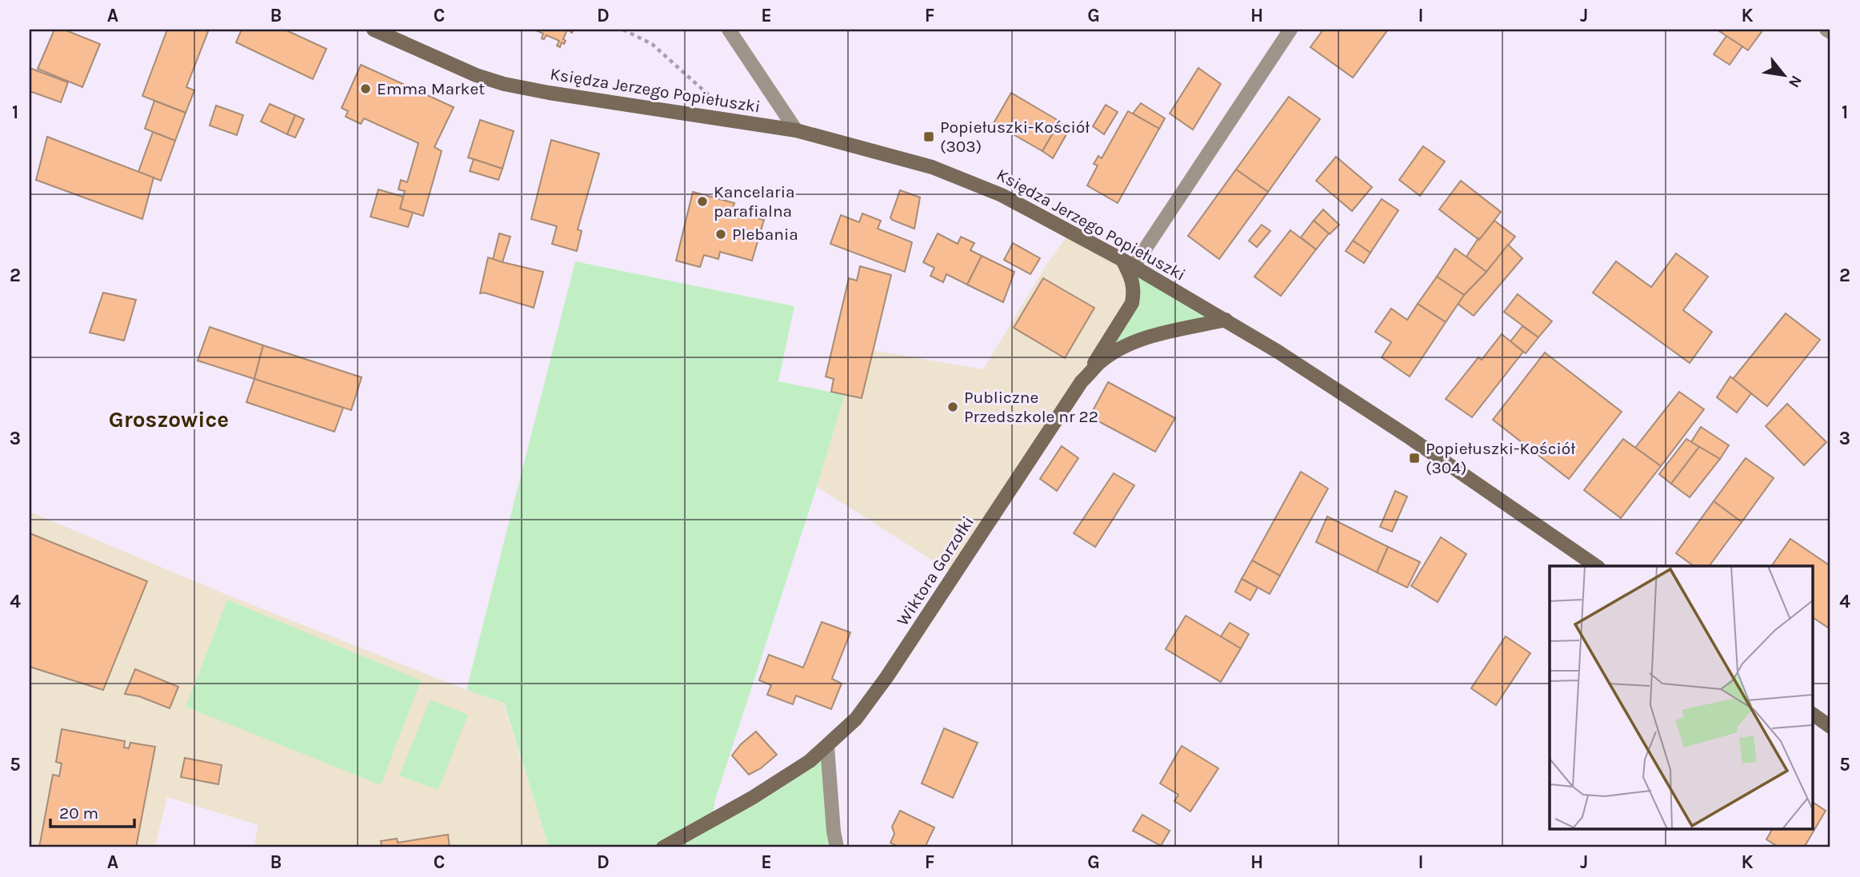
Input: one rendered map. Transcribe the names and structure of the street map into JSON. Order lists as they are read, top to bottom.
{
  "streets": {
    "main road": ["Księdza Jerzego Popiełuszki", "Wiktora Gorzołki"]
  },
  "crossings": [
    ["Księdza Jerzego Popiełuszki", "Wiktora Gorzołki"]
  ],
  "districts": ["Groszowice"],
  "places": {
    "other": [
      "Emma Market",
      "Kancelaria parafialna",
      "Plebania",
      "Publiczne Przedszkole nr 22"
    ],
    "transit": ["Popiełuszki-Kościół (303)", "Popiełuszki-Kościół (304)"]
  },
  "scale_bar": "20 m",
  "north": "bottom right",
  "grid": {
    "columns": [
      "A",
      "B",
      "C",
      "D",
      "E",
      "F",
      "G",
      "H",
      "I",
      "J",
      "K"
    ],
    "rows": [
      "1",
      "2",
      "3",
      "4",
      "5"
    ]
  }
}
